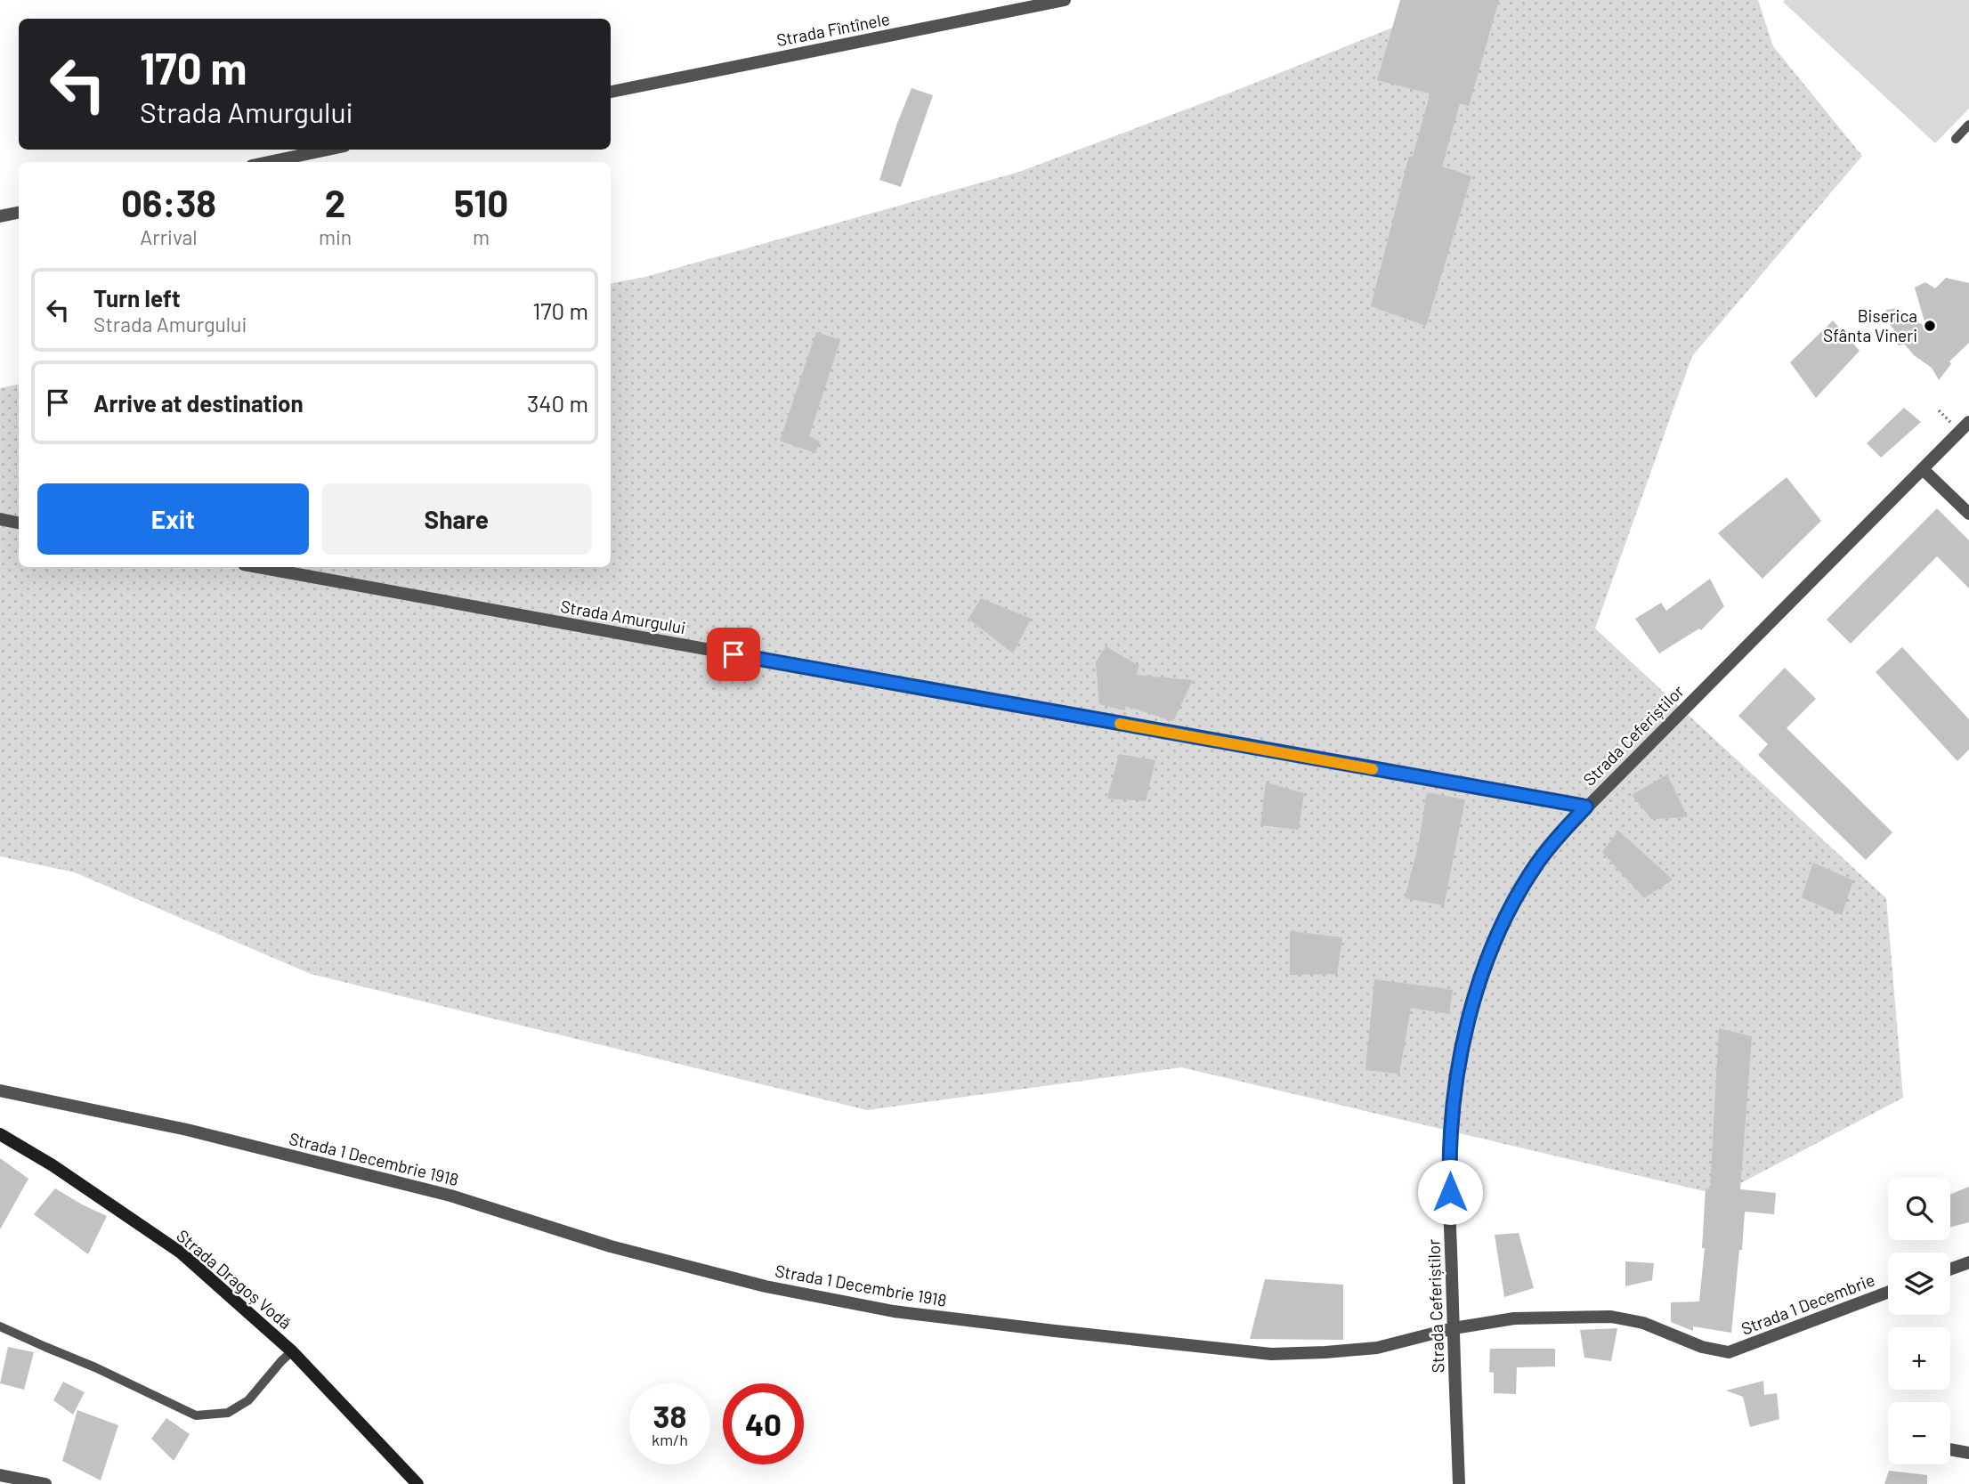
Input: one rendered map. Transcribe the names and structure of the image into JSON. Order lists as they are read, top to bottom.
{
  "streets": {
    "main road": ["Strada Dragoș Vodă"],
    "street": [
      "Strada Fîntînele",
      "Strada Amurgului",
      "Strada Ceferiștilor",
      "Strada 1 Decembrie 1918",
      "Strada 1 Decembrie"
    ]
  },
  "crossings": [
    ["Strada Amurgului", "Strada Ceferiștilor"],
    ["Strada Ceferiștilor", "Strada 1 Decembrie 1918"],
    ["Strada 1 Decembrie 1918", "Strada 1 Decembrie"]
  ],
  "places": ["Biserica Sfânta Vineri"],
  "page": {
    "turn": ["170 m", "Strada Amurgului"],
    "eta": [
      "06:38",
      "Arrival",
      "2",
      "min",
      "510",
      "m"
    ],
    "list": [
      {
        "name": "Turn left",
        "note": "Strada Amurgului",
        "value": "170 m"
      },
      {
        "name": "Arrive at destination",
        "value": "340 m"
      }
    ],
    "buttons": ["Exit", "Share"],
    "map_buttons": ["+", "−"],
    "speed": "38 km/h",
    "limit": "40"
  }
}
